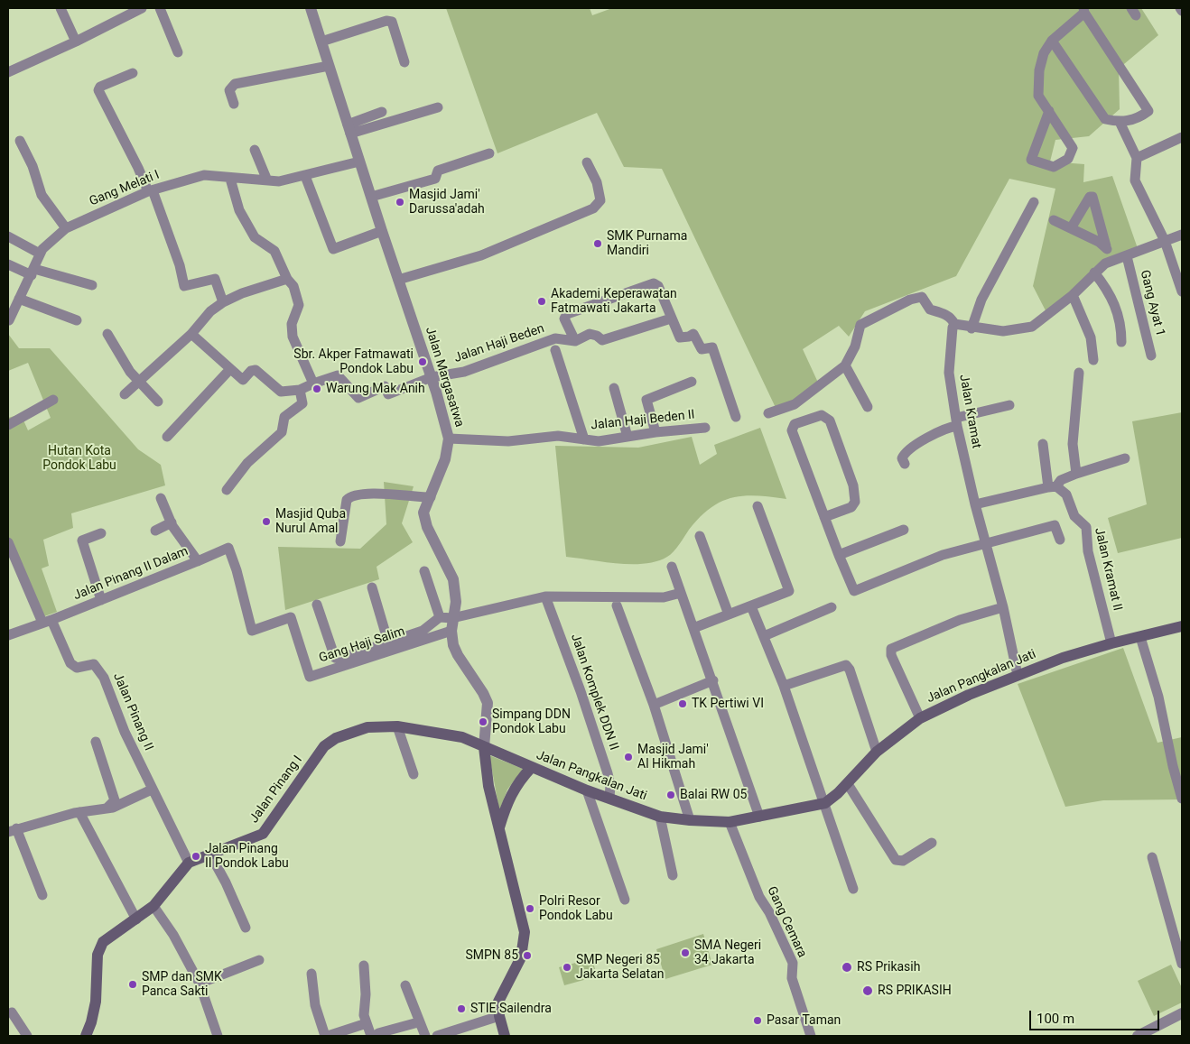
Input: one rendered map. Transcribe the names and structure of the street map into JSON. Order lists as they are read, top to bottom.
{
  "streets": {
    "main road": ["Jalan Margasatwa", "Jalan Pangkalan Jati", "Jalan Pinang I"],
    "street": [
      "Gang Melati I",
      "Gang Ayat 1",
      "Jalan Haji Beden",
      "Jalan Kramat",
      "Jalan Haji Beden II",
      "Jalan Kramat II",
      "Jalan Pinang II Dalam",
      "Gang Haji Salim",
      "Jalan Komplek DDN II",
      "Jalan Pinang II",
      "Gang Cemara"
    ]
  },
  "crossings": [
    ["Gang Melati I", "Jalan Margasatwa"],
    ["Jalan Haji Beden", "Jalan Margasatwa"],
    ["Jalan Margasatwa", "Jalan Haji Beden II"],
    ["Jalan Margasatwa", "Gang Haji Salim"],
    ["Jalan Margasatwa", "Jalan Pangkalan Jati"],
    ["Jalan Margasatwa", "Jalan Pinang I"],
    ["Jalan Kramat", "Jalan Pangkalan Jati"],
    ["Jalan Kramat II", "Jalan Pangkalan Jati"],
    ["Jalan Pinang II Dalam", "Gang Haji Salim"],
    ["Jalan Pinang II Dalam", "Jalan Pinang II"],
    ["Jalan Pangkalan Jati", "Jalan Komplek DDN II"],
    ["Jalan Pangkalan Jati", "Jalan Pinang I"],
    ["Jalan Pangkalan Jati", "Gang Cemara"],
    ["Jalan Pinang II", "Jalan Pinang I"]
  ],
  "parks": ["Hutan Kota Pondok Labu"],
  "places": [
    "Masjid Jami' Darussa'adah",
    "SMK Purnama Mandiri",
    "Akademi Keperawatan Fatmawati Jakarta",
    "Sbr. Akper Fatmawati Pondok Labu",
    "Warung Mak Anih",
    "Masjid Quba Nurul Amal",
    "TK Pertiwi VI",
    "Simpang DDN Pondok Labu",
    "Masjid Jami' Al Hikmah",
    "Balai RW 05",
    "Jalan Pinang II Pondok Labu",
    "Polri Resor Pondok Labu",
    "SMA Negeri 34 Jakarta",
    "SMPN 85",
    "SMP Negeri 85 Jakarta Selatan",
    "RS Prikasih",
    "SMP dan SMK Panca Sakti",
    "RS PRIKASIH",
    "STIE Sailendra",
    "Pasar Taman"
  ],
  "scale_bar": "100 m"
}
